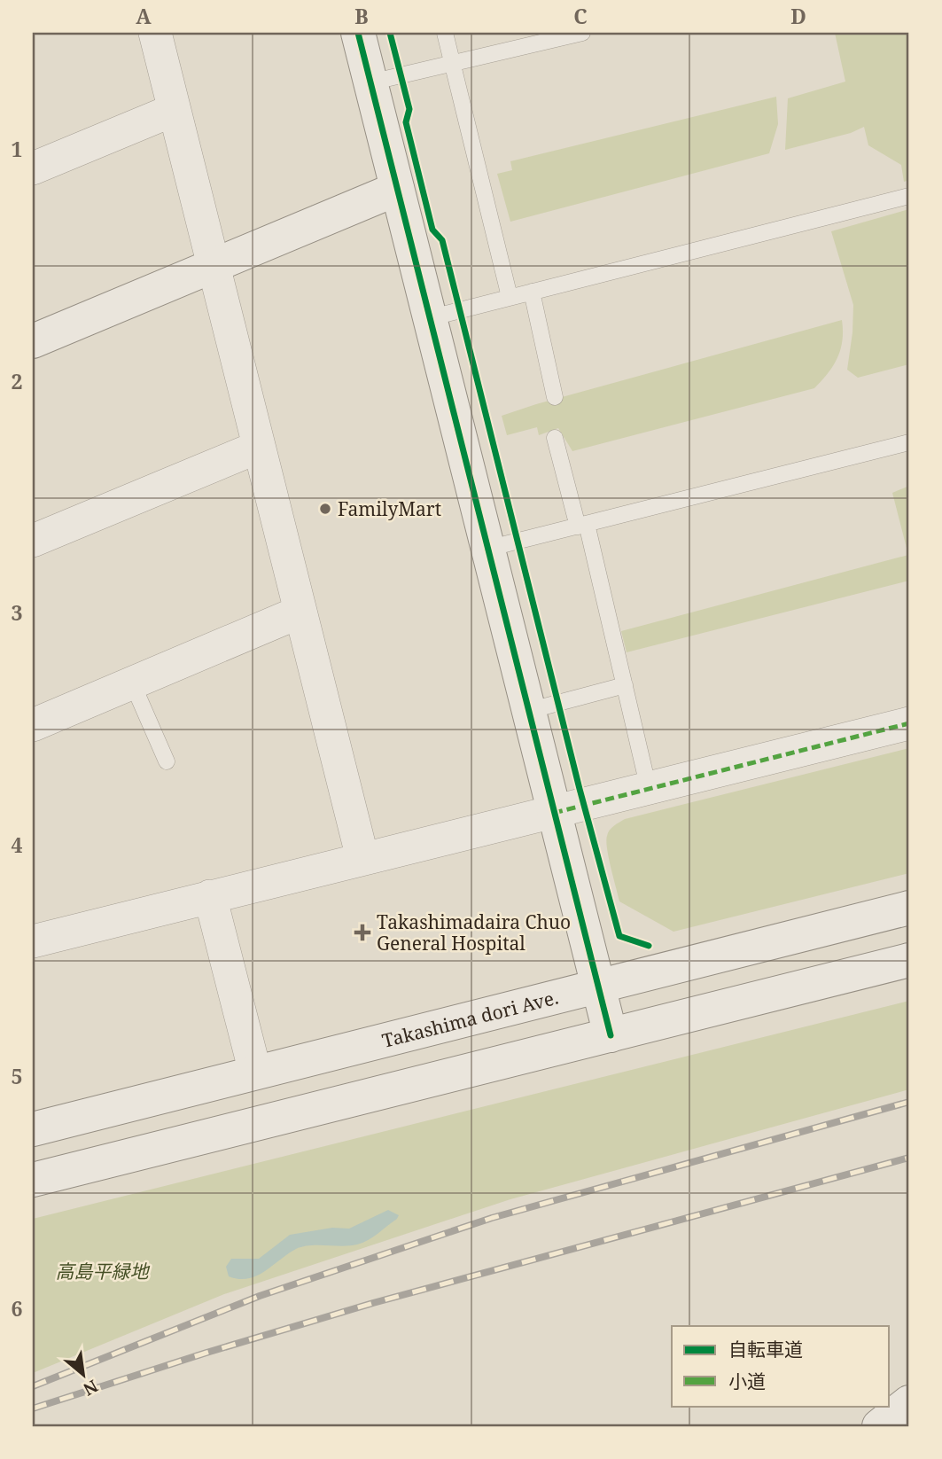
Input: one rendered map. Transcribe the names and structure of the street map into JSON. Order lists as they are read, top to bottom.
{
  "streets": {
    "main road": ["Takashima dori Ave."]
  },
  "parks": ["高島平緑地"],
  "places": {
    "other": ["FamilyMart"],
    "health": ["Takashimadaira Chuo General Hospital"]
  },
  "legend": ["自転車道", "小道"],
  "north": "bottom right",
  "grid": {
    "columns": [
      "A",
      "B",
      "C",
      "D"
    ],
    "rows": [
      "1",
      "2",
      "3",
      "4",
      "5",
      "6"
    ]
  }
}
